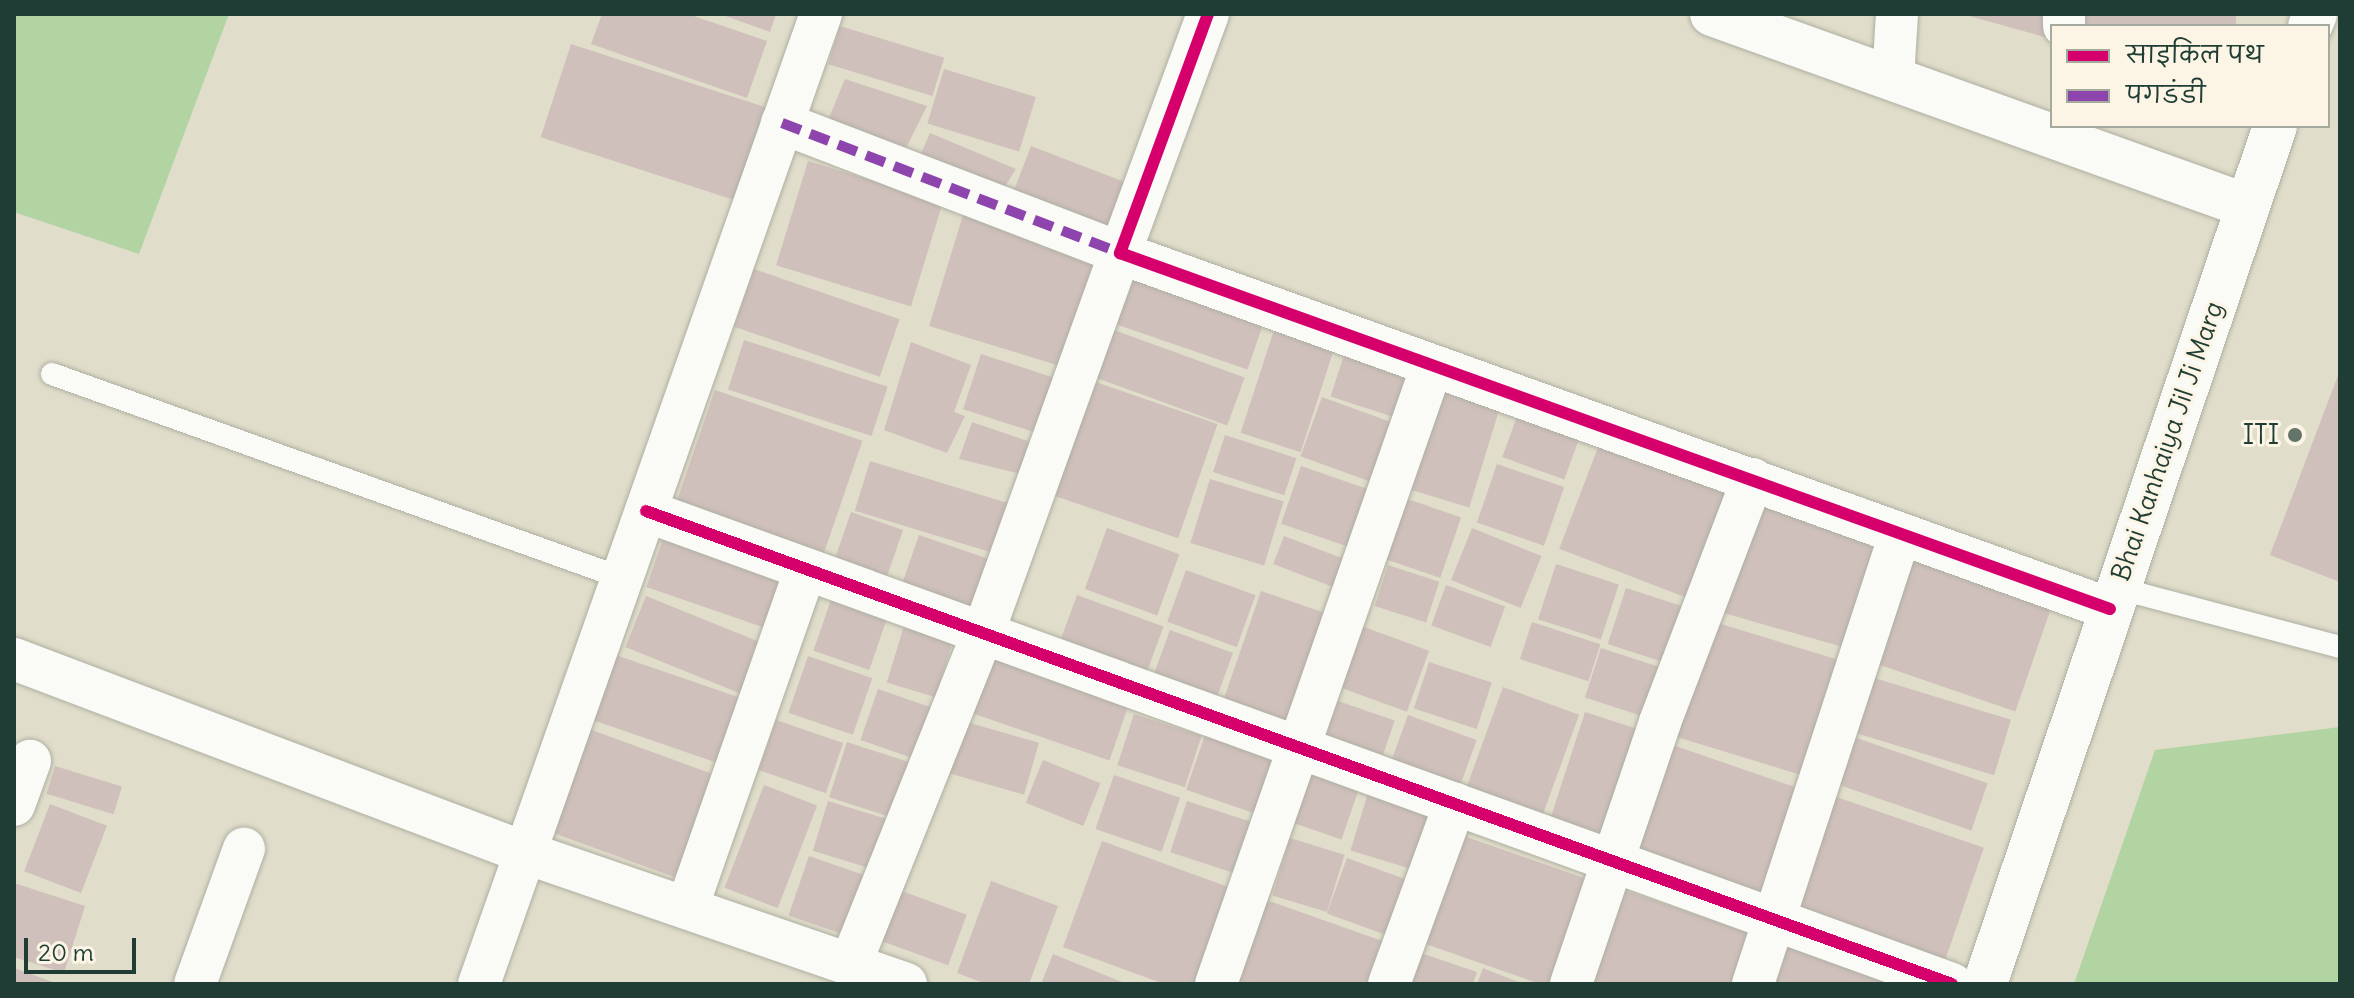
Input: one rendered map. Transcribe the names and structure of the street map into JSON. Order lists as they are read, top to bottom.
{
  "streets": {
    "street": ["Bhai Kanhaiya Jil Ji Marg"]
  },
  "places": ["ITI"],
  "legend": ["साइकिल पथ", "पगडंडी"],
  "scale_bar": "20 m"
}
